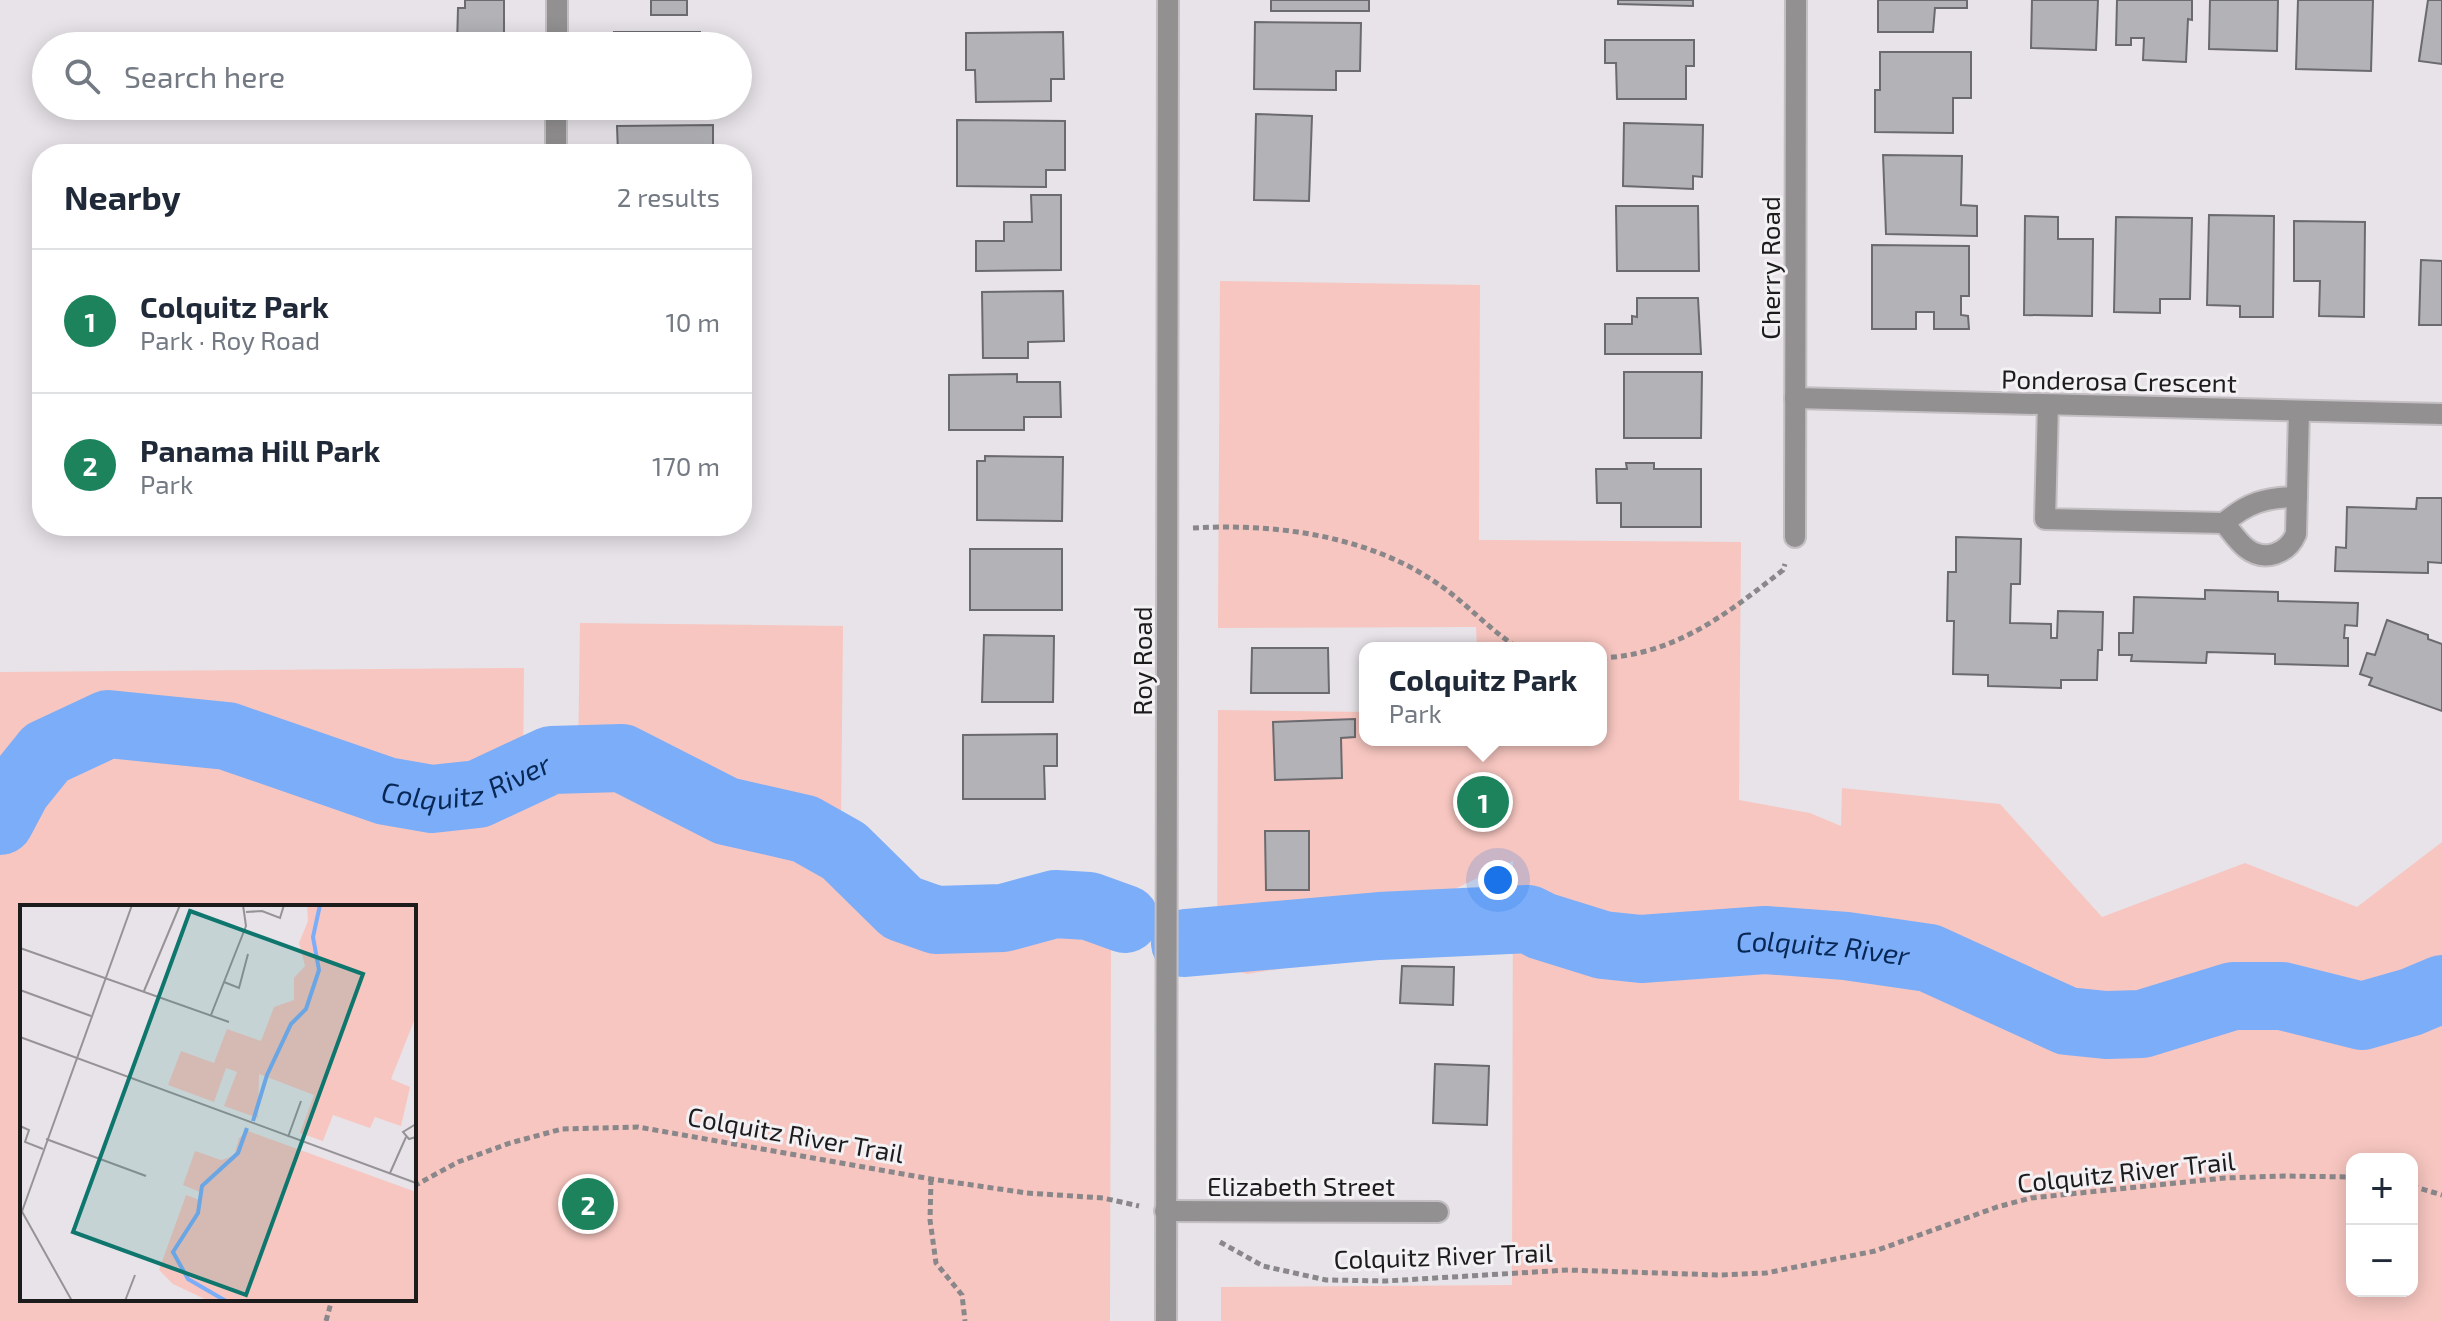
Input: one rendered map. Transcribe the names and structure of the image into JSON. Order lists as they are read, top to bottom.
{
  "streets": {
    "street": [
      "Cherry Road",
      "Ponderosa Crescent",
      "Roy Road",
      "Elizabeth Street"
    ],
    "path": ["Colquitz River Trail"]
  },
  "crossings": [
    ["Cherry Road", "Ponderosa Crescent"],
    ["Roy Road", "Colquitz River Trail"],
    ["Roy Road", "Elizabeth Street"],
    ["Colquitz River Trail", "Elizabeth Street"]
  ],
  "water": ["Colquitz River"],
  "page": {
    "search": "Search here",
    "heading": ["Nearby", "2 results"],
    "list": [
      {
        "mark": "1",
        "name": "Colquitz Park",
        "note": "Park · Roy Road",
        "value": "10 m"
      },
      {
        "mark": "2",
        "name": "Panama Hill Park",
        "note": "Park",
        "value": "170 m"
      }
    ],
    "popup": ["Colquitz Park", "Park"],
    "pins": ["1", "2"],
    "map_buttons": ["+", "−"]
  }
}
